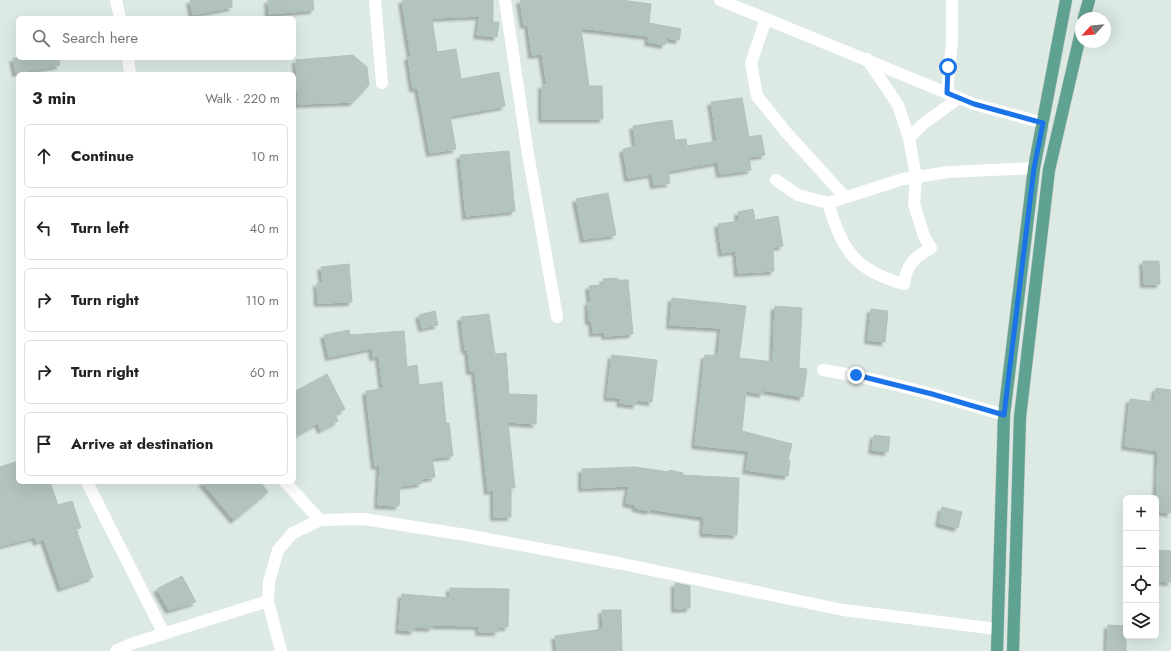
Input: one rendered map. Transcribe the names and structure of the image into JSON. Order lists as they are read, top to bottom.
{
  "north": "bottom left",
  "page": {
    "search": "Search here",
    "heading": ["3 min", "Walk · 220 m"],
    "list": [
      ["Continue", "10 m"],
      ["Turn left", "40 m"],
      ["Turn right", "110 m"],
      ["Turn right", "60 m"],
      "Arrive at destination"
    ],
    "map_buttons": ["+", "−"]
  }
}
